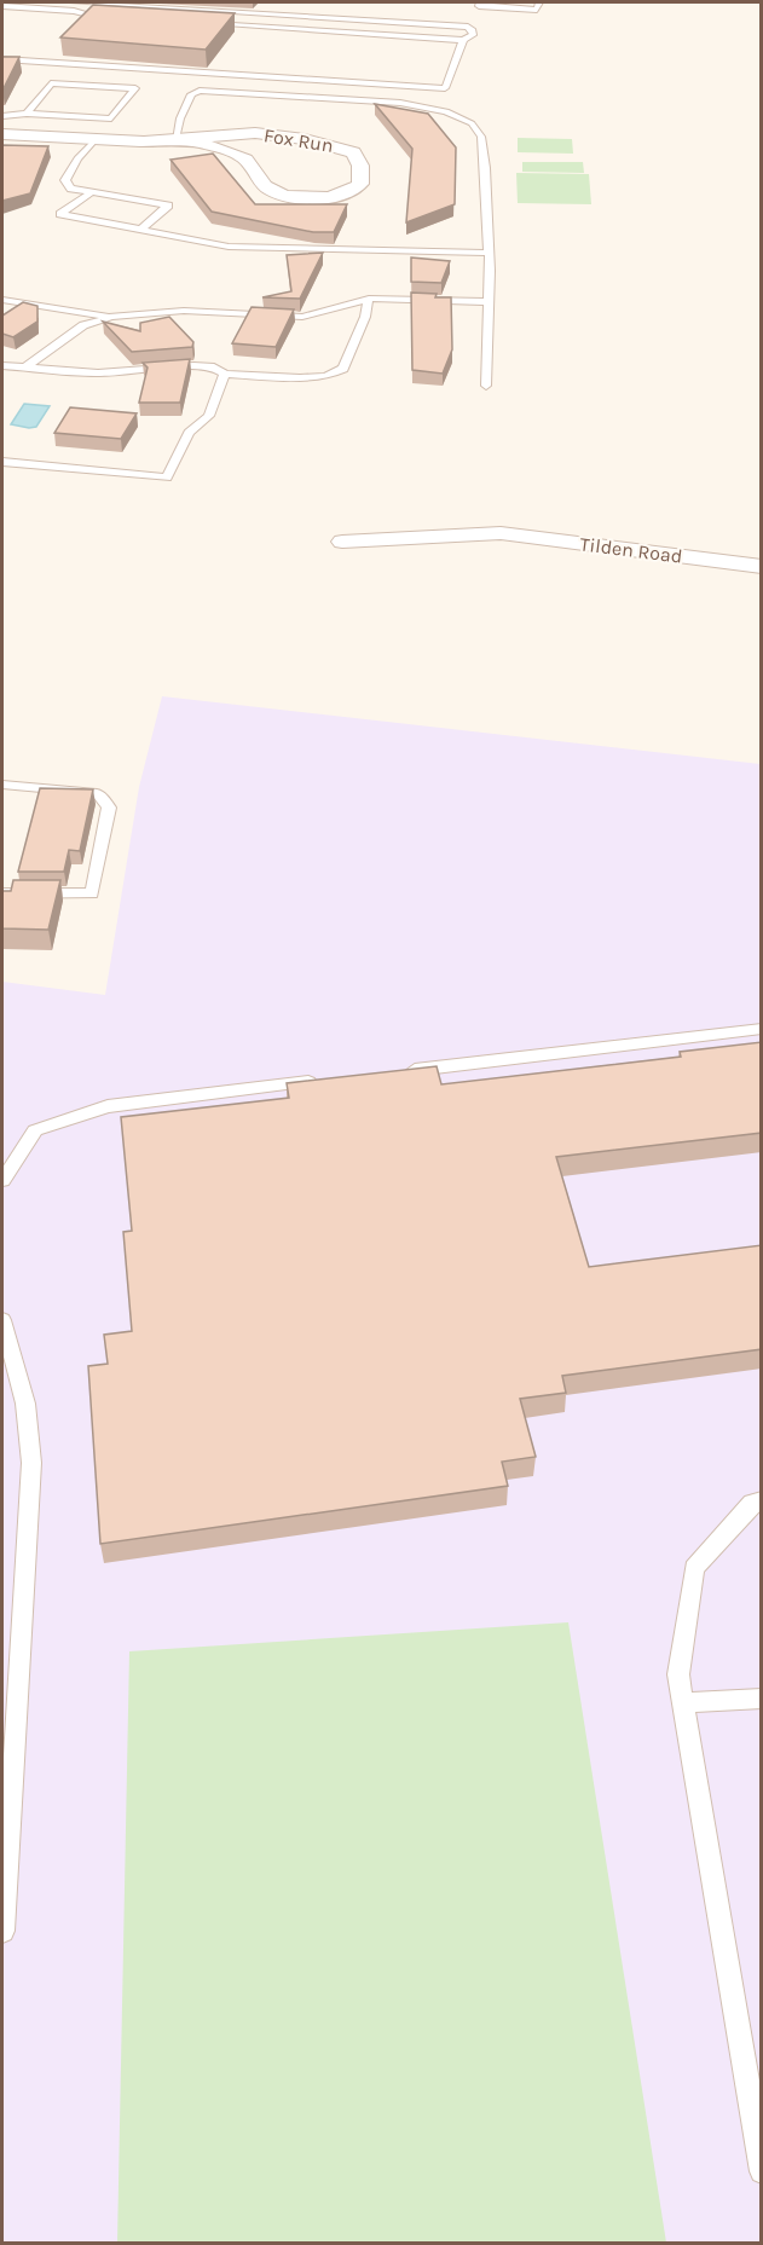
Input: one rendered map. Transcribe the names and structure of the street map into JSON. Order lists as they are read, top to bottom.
{
  "streets": {
    "street": ["Fox Run", "Tilden Road"]
  }
}
